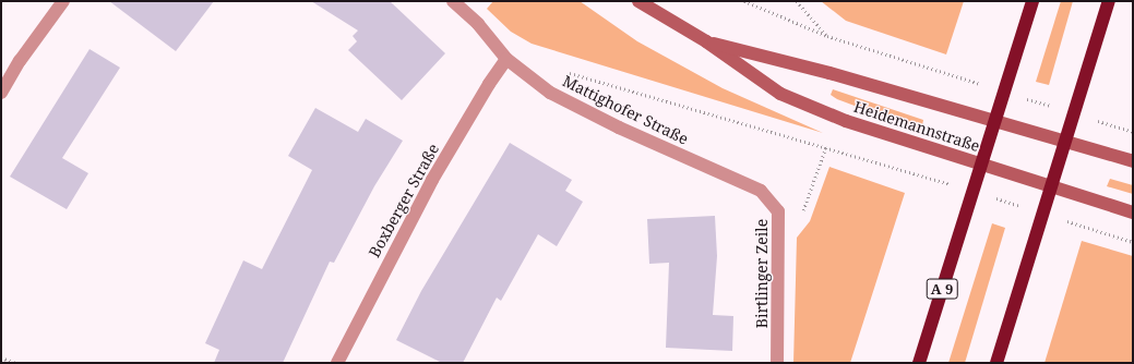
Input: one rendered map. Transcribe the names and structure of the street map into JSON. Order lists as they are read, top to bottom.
{
  "streets": {
    "highway": ["A 9"],
    "main road": ["Heidemannstraße"],
    "street": ["Mattighofer Straße", "Boxberger Straße", "Birtlinger Zeile"]
  },
  "crossings": [
    ["Mattighofer Straße", "Boxberger Straße"],
    ["Mattighofer Straße", "Birtlinger Zeile"]
  ]
}
